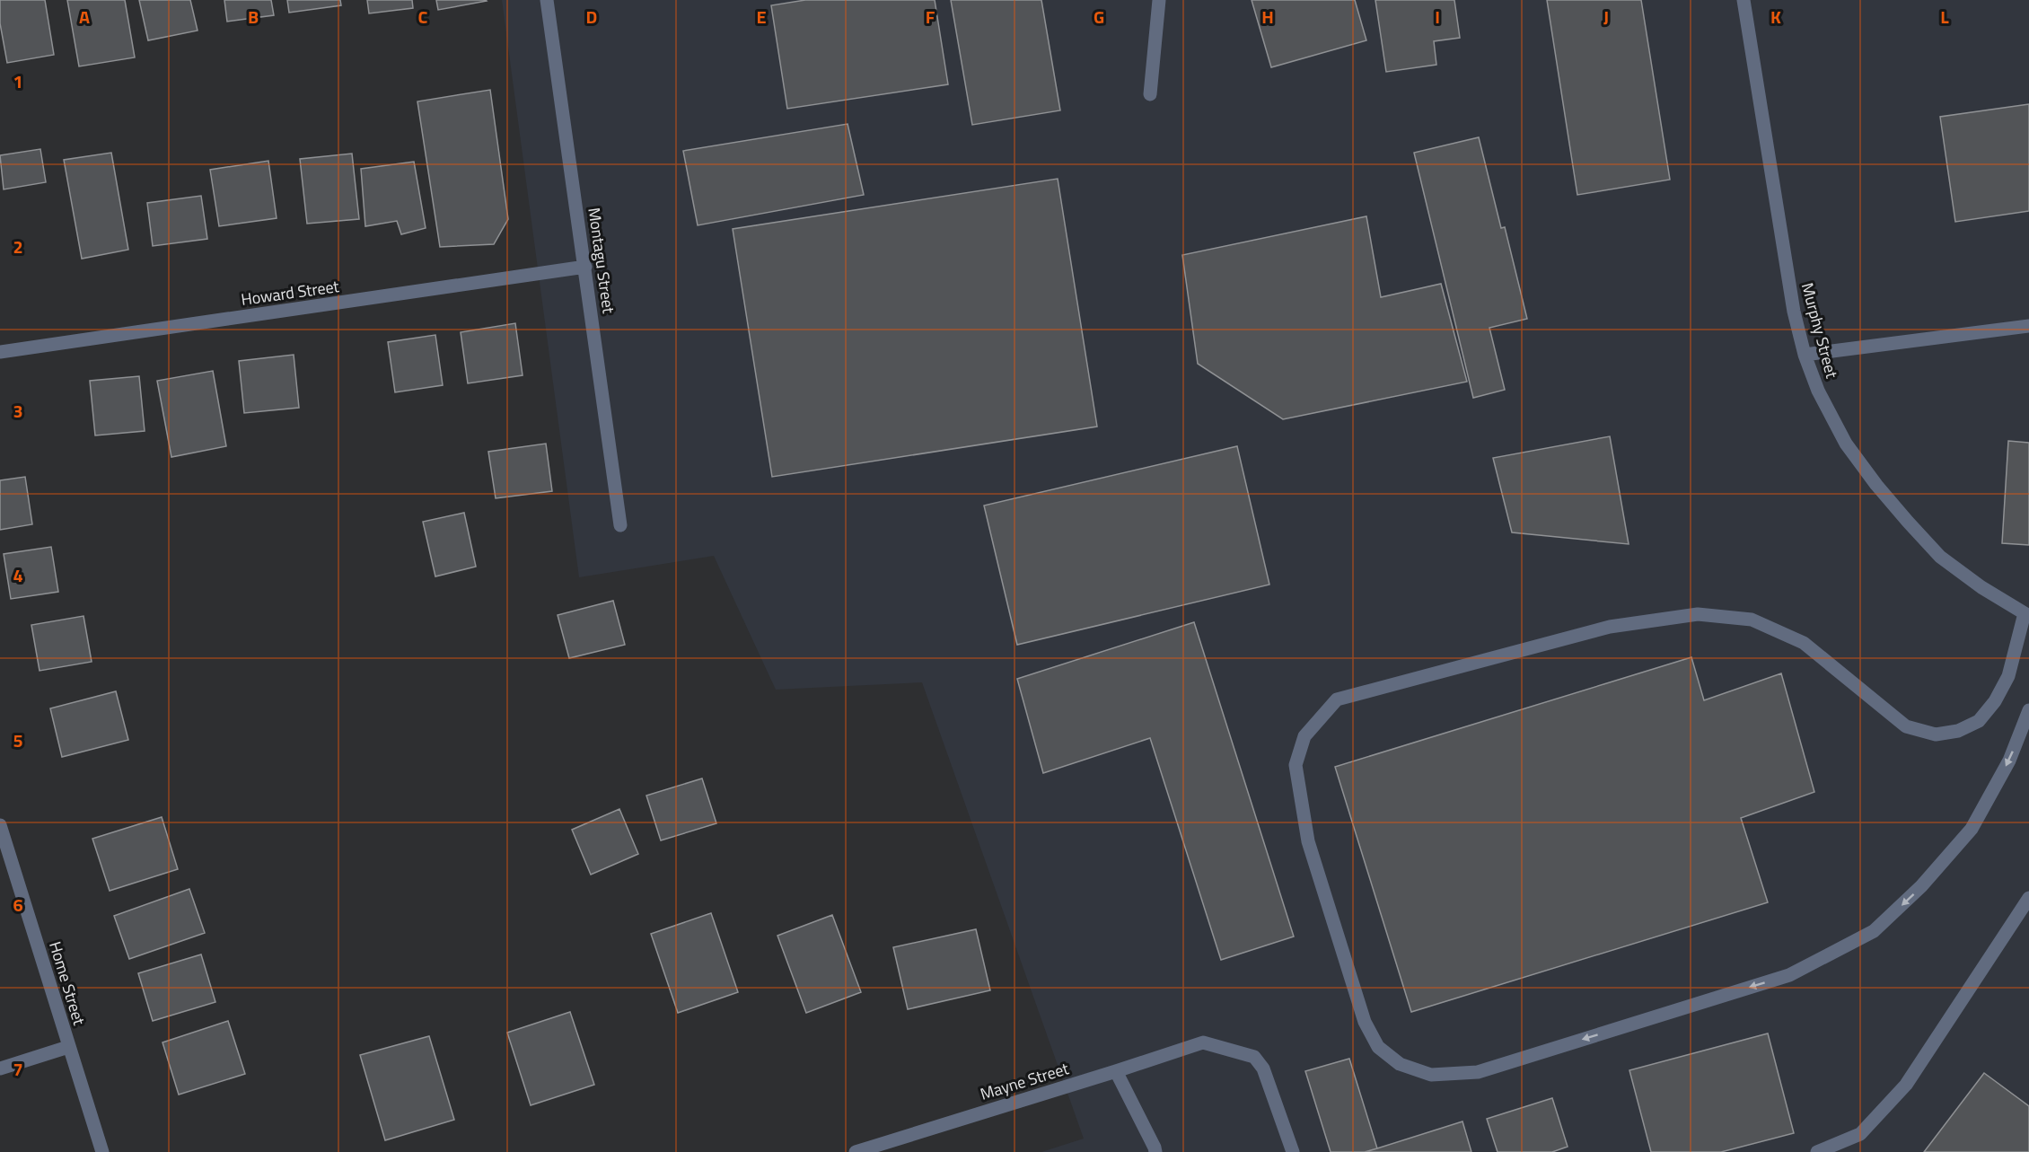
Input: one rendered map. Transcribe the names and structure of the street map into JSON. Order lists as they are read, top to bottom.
{
  "streets": {
    "street": [
      "Montagu Street",
      "Howard Street",
      "Murphy Street",
      "Home Street",
      "Mayne Street"
    ]
  },
  "crossings": [
    ["Montagu Street", "Howard Street"]
  ],
  "grid": {
    "columns": [
      "A",
      "B",
      "C",
      "D",
      "E",
      "F",
      "G",
      "H",
      "I",
      "J",
      "K",
      "L"
    ],
    "rows": [
      "1",
      "2",
      "3",
      "4",
      "5",
      "6",
      "7"
    ]
  }
}
